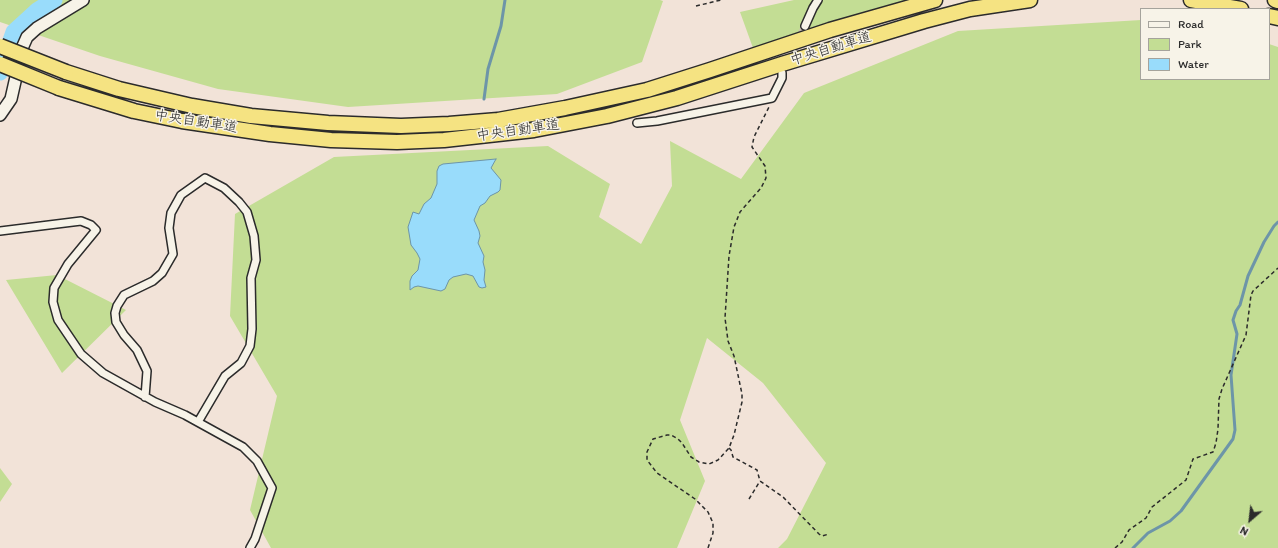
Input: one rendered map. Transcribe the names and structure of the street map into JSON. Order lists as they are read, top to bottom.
{
  "streets": {
    "highway": ["中央自動車道"]
  },
  "legend": ["Road", "Park", "Water"],
  "north": "bottom left"
}
